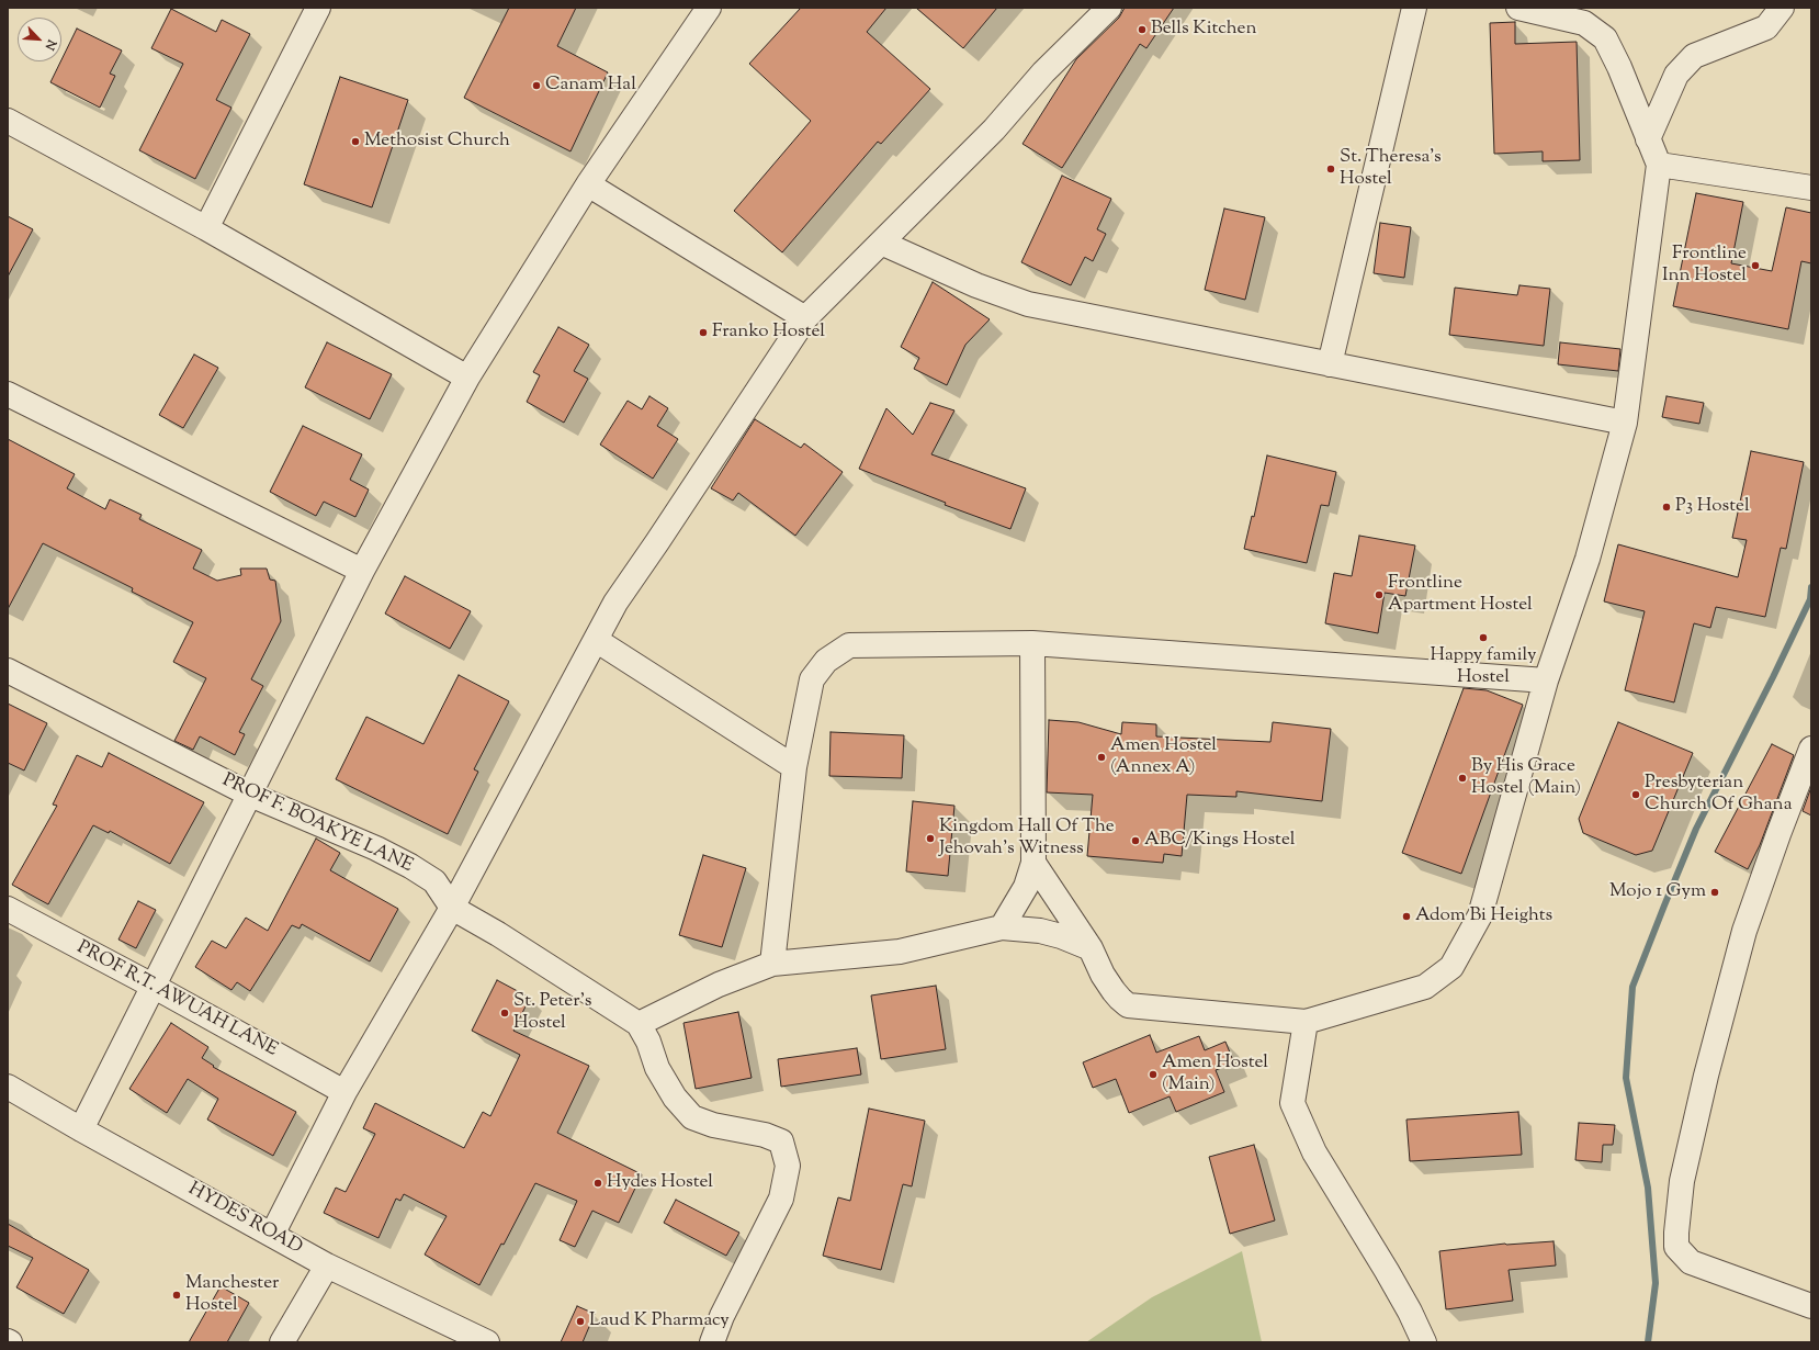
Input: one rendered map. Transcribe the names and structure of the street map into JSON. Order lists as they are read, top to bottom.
{
  "streets": {
    "street": ["PROF F. BOAKYE LANE", "PROF R.T. AWUAH LANE", "HYDES ROAD"]
  },
  "places": [
    "Bells Kitchen",
    "Canam Hal",
    "Methosist Church",
    "St. Theresa's Hostel",
    "Frontline Inn Hostel",
    "Franko Hostel",
    "P3 Hostel",
    "Frontline Apartment Hostel",
    "Happy family Hostel",
    "Amen Hostel (Annex A)",
    "By His Grace Hostel (Main)",
    "Presbyterian Church Of Ghana",
    "Kingdom Hall Of The Jehovah's Witness",
    "ABC/Kings Hostel",
    "Mojo 1 Gym",
    "Adom Bi Heights",
    "St. Peter's Hostel",
    "Amen Hostel (Main)",
    "Hydes Hostel",
    "Manchester Hostel",
    "Laud K Pharmacy"
  ],
  "north": "bottom right"
}
